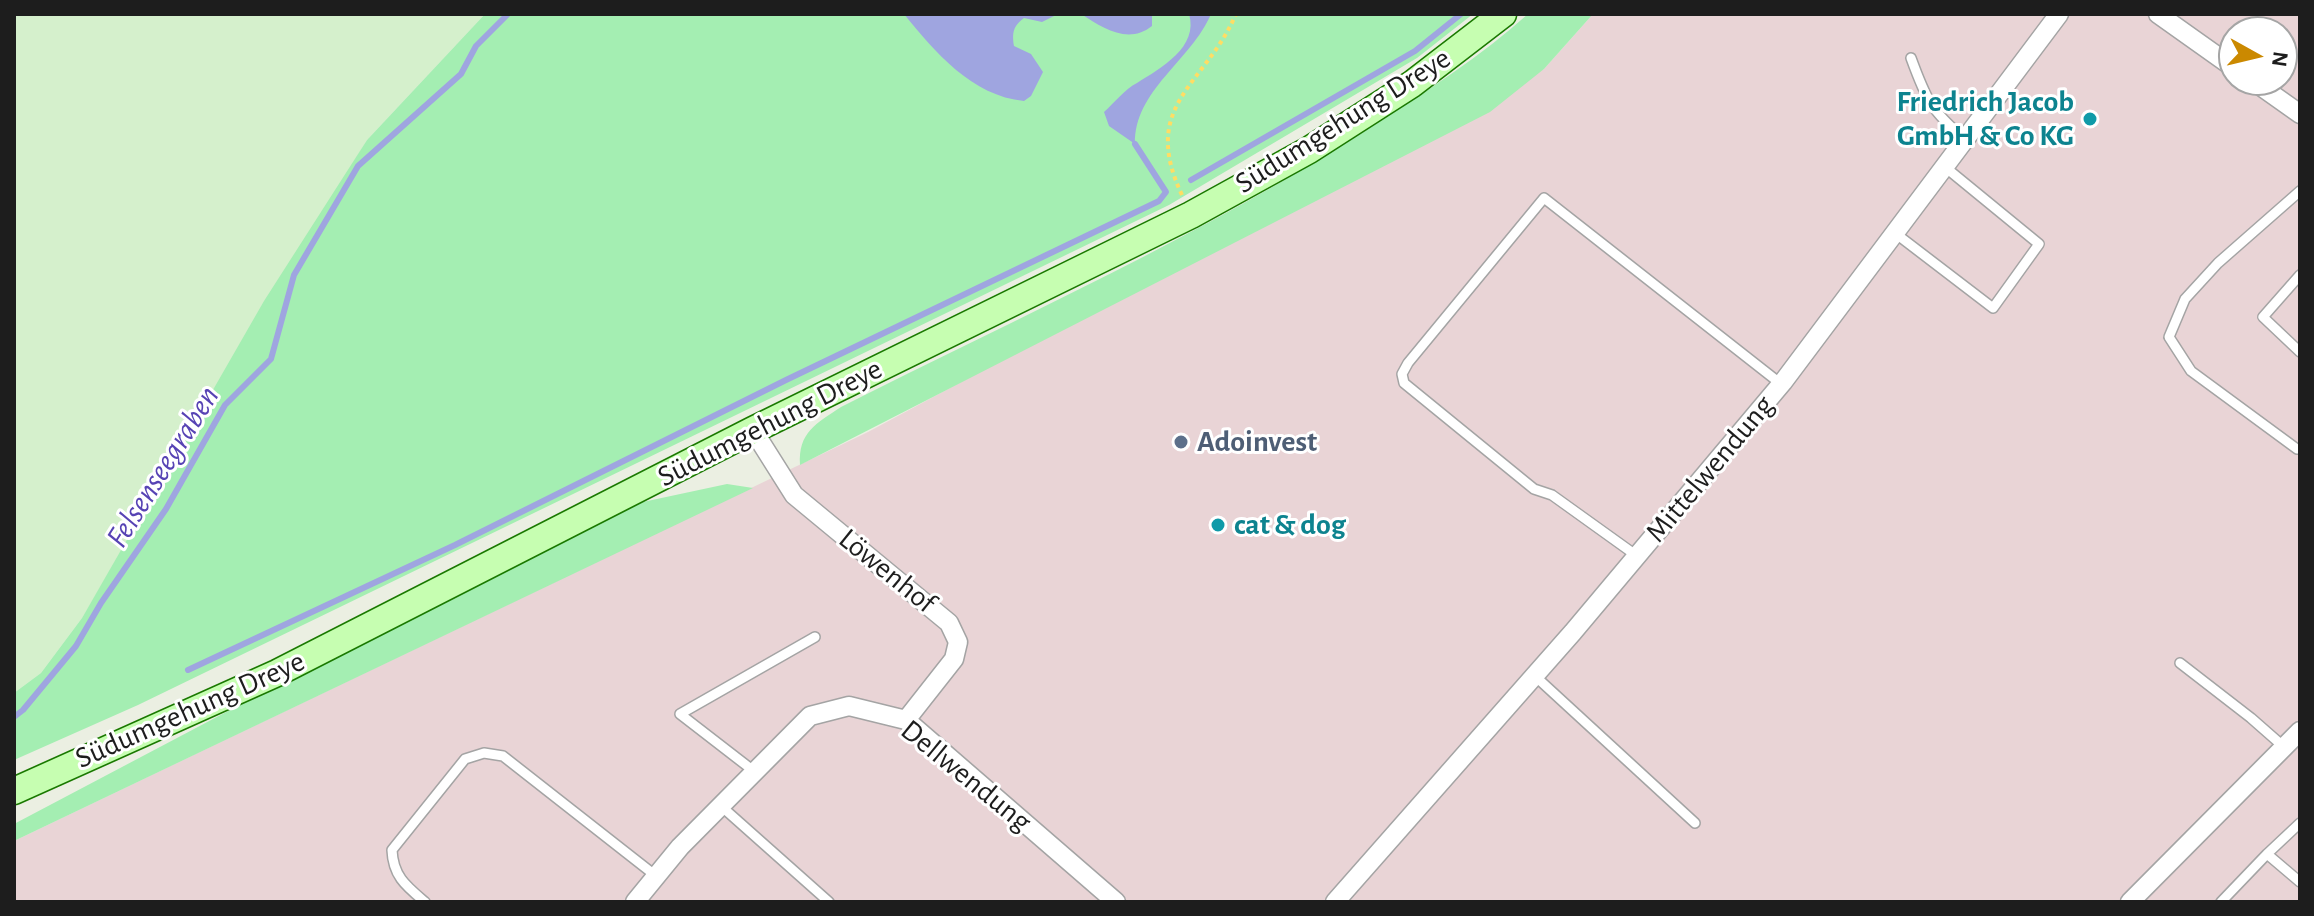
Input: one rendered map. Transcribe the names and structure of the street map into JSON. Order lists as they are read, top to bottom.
{
  "streets": {
    "main road": ["Südumgehung Dreye"],
    "street": ["Mittelwendung", "Löwenhof", "Dellwendung"]
  },
  "crossings": [
    ["Südumgehung Dreye", "Löwenhof"],
    ["Löwenhof", "Dellwendung"]
  ],
  "water": ["Felsenseegraben"],
  "places": ["Friedrich Jacob GmbH & Co KG", "Adoinvest", "cat & dog"],
  "north": "right"
}
